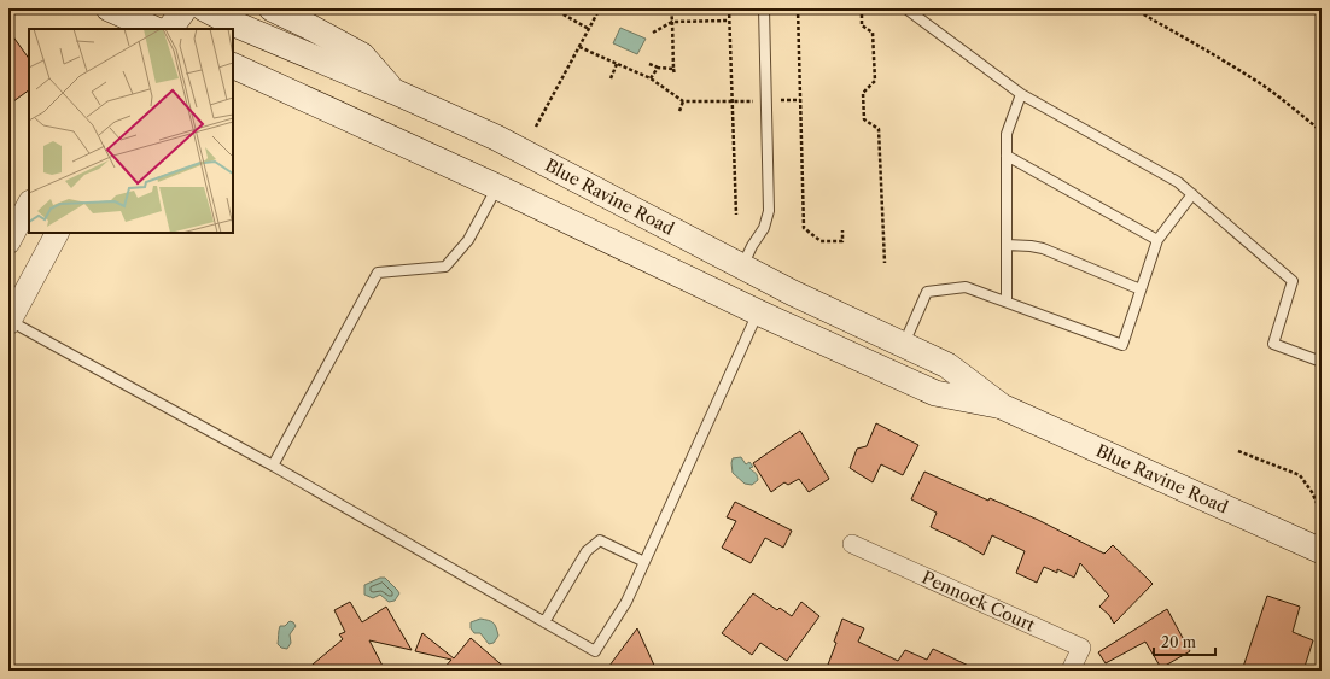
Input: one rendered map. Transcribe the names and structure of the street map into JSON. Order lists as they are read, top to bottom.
{
  "streets": {
    "main road": ["Blue Ravine Road"],
    "street": ["Pennock Court"]
  },
  "scale_bar": "20 m"
}
